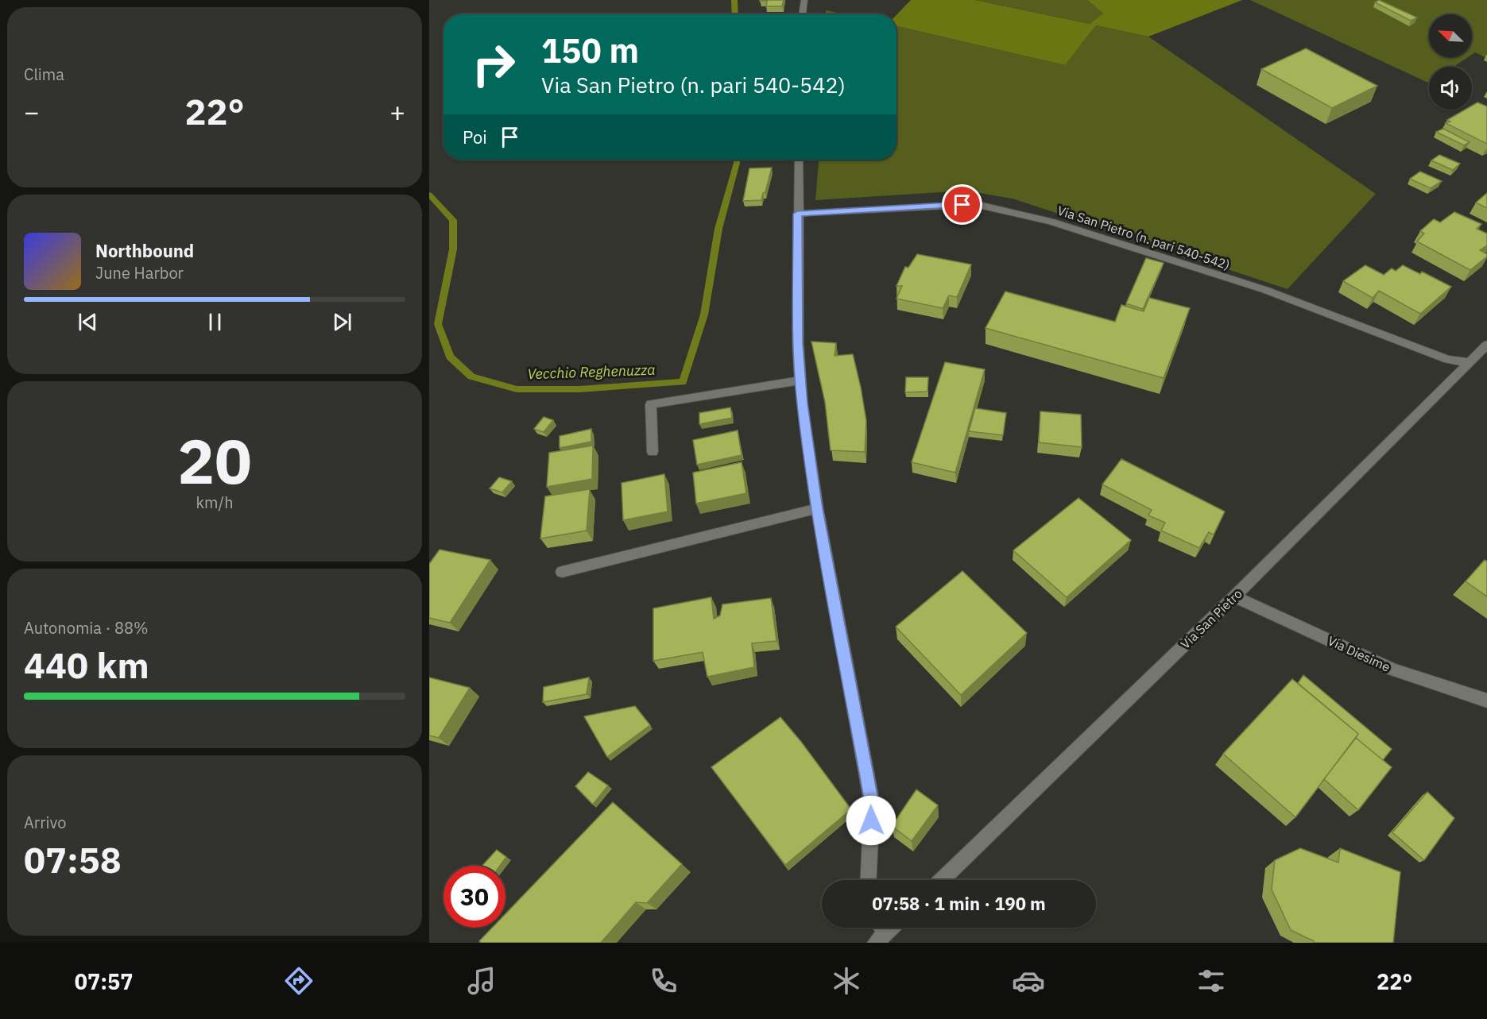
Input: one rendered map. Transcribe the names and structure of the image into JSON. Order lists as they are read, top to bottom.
{
  "streets": {
    "street": ["Via San Pietro (n. pari 540-542)", "Via San Pietro", "Via Diesime"]
  },
  "crossings": [
    ["Via San Pietro (n. pari 540-542)", "Via San Pietro"],
    ["Via San Pietro", "Via Diesime"]
  ],
  "water": ["Vecchio Reghenuzza"],
  "north": "top left",
  "page": {
    "tile": [
      "Clima",
      ["20", "km/h"],
      ["Autonomia · 88%", "440 km"],
      ["Arrivo", "07:58"]
    ],
    "turn": ["150 m", "Via San Pietro (n. pari 540-542)"],
    "heat": ["−", "22°", "+"],
    "then": "Poi",
    "song": ["Northbound", "June Harbor"],
    "limit": "30",
    "trip": "07:58 · 1 min · 190 m",
    "tabs": ["07:57", "22°"]
  }
}
